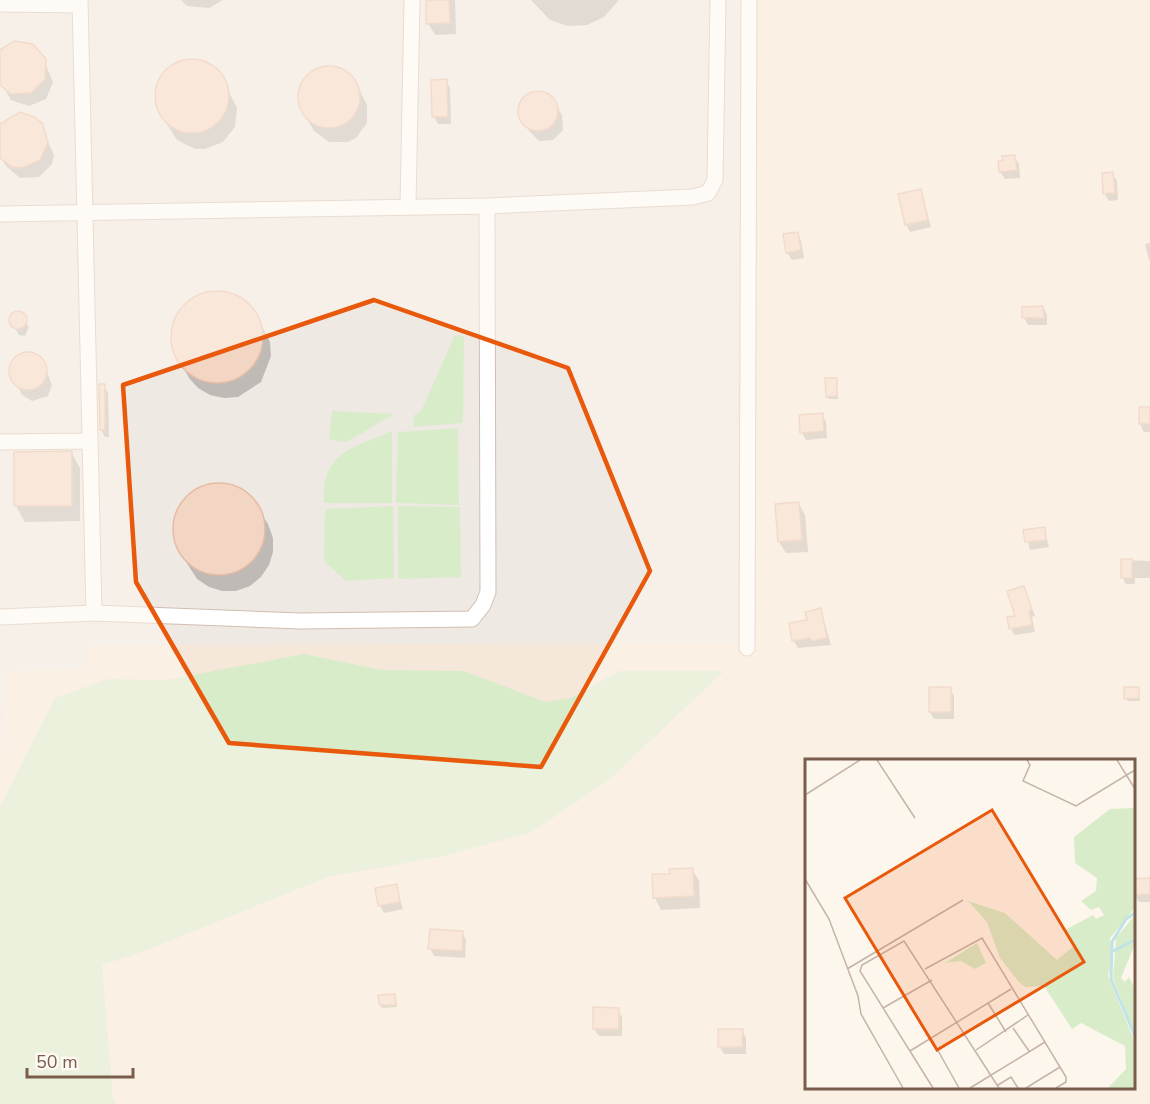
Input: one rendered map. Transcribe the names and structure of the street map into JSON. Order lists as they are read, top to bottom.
{
  "scale_bar": "50 m"
}
